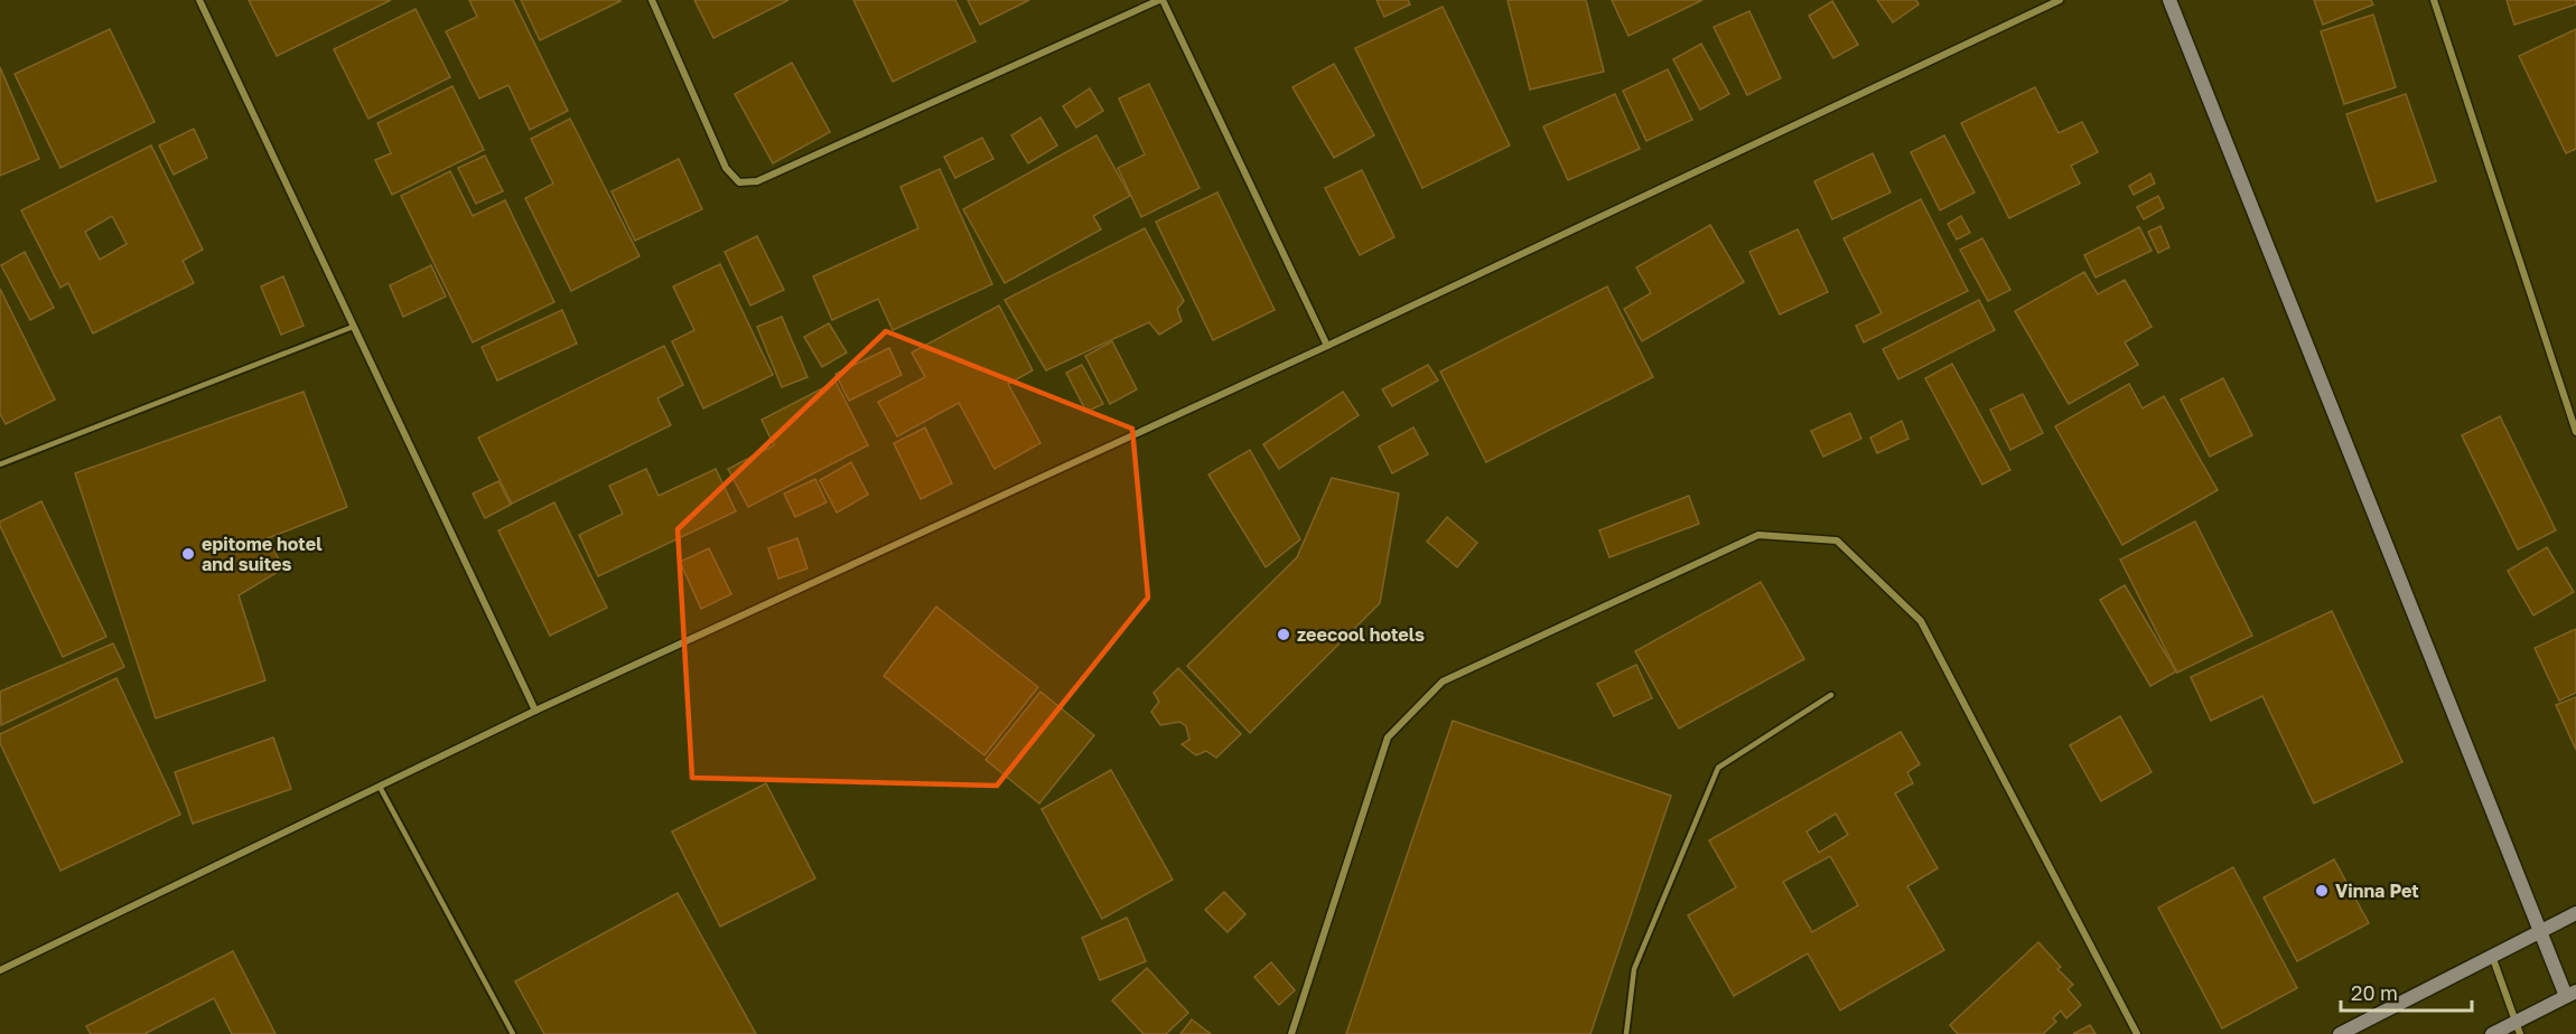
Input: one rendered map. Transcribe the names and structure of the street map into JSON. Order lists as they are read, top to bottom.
{
  "places": ["epitome hotel and suites", "zeecool hotels", "Vinna Pet"],
  "scale_bar": "20 m"
}
